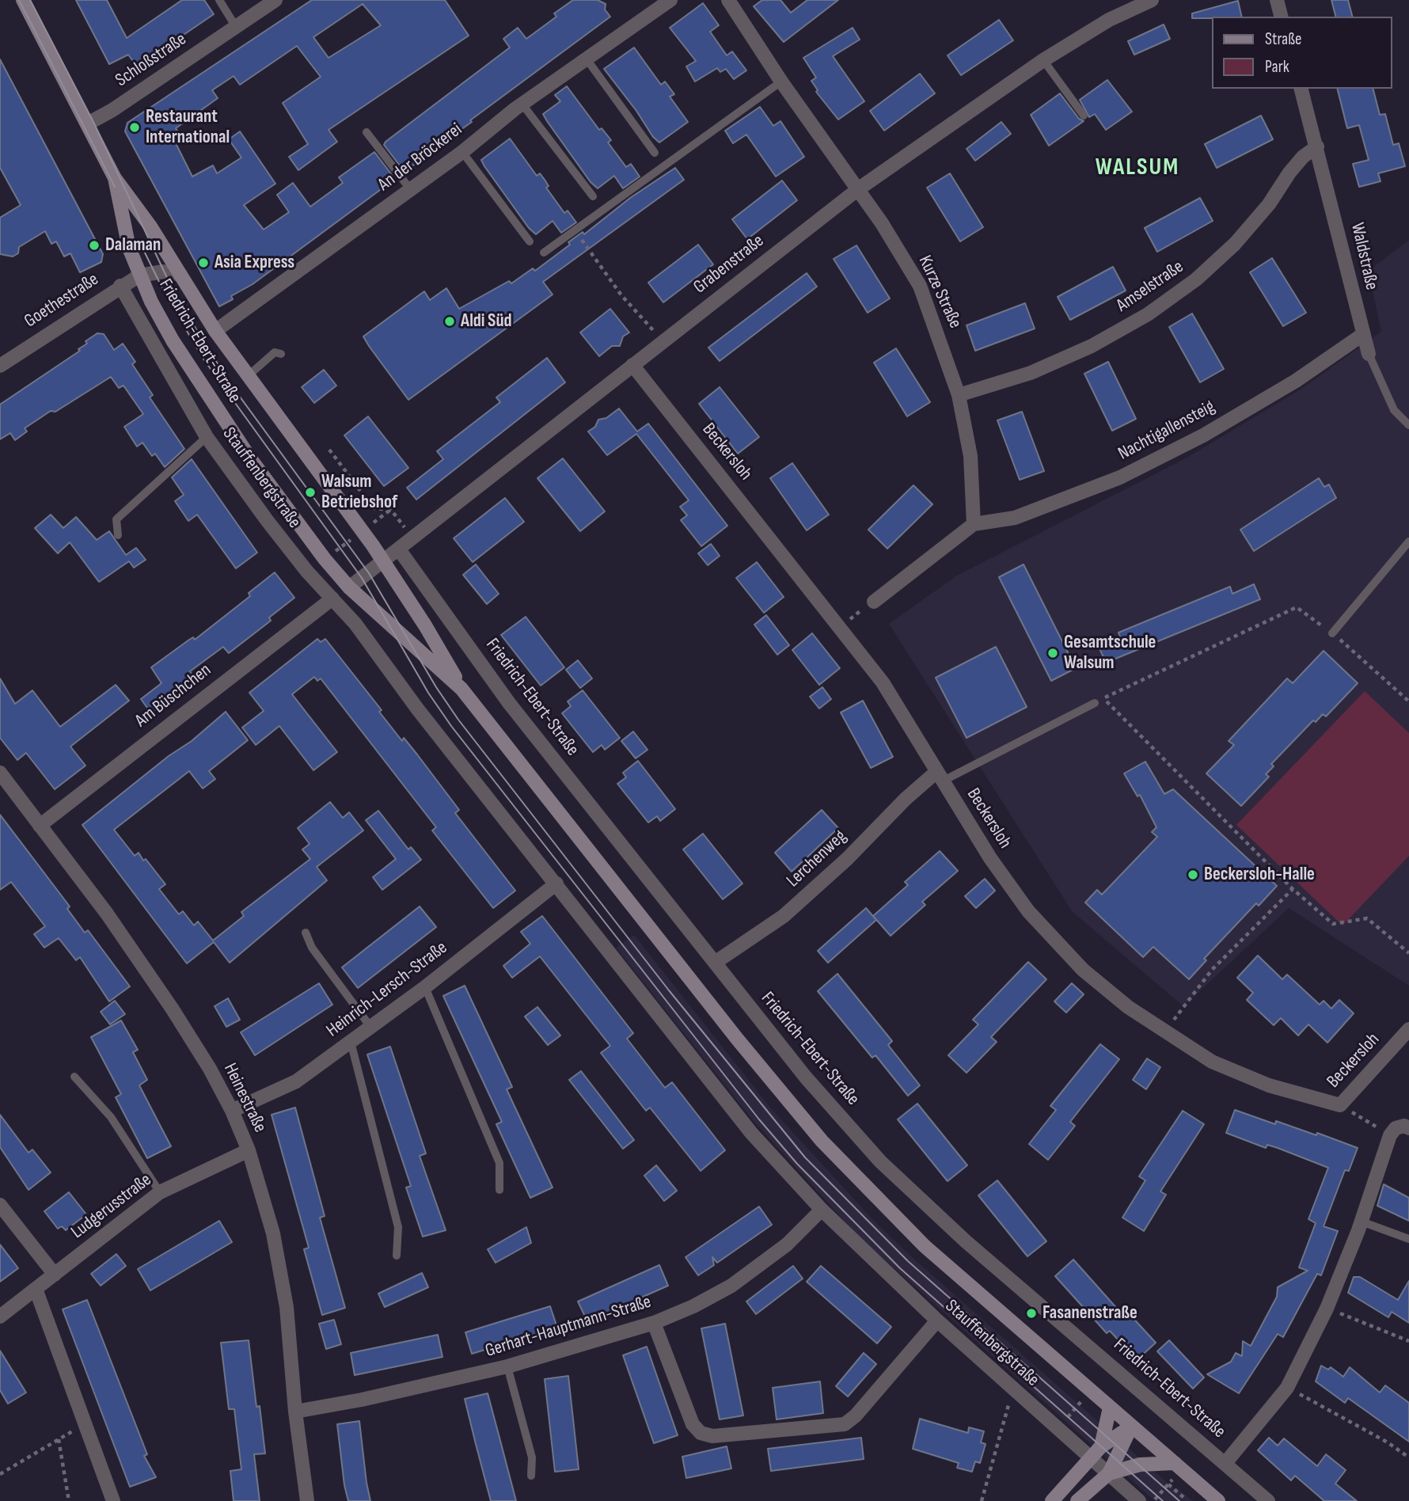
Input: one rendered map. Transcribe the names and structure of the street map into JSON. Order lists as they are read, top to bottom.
{
  "streets": {
    "main road": ["Friedrich-Ebert-Straße"],
    "street": [
      "Schloßstraße",
      "An der Bröckerei",
      "Waldstraße",
      "Grabenstraße",
      "Amselstraße",
      "Kurze Straße",
      "Goethestraße",
      "Nachtigallensteig",
      "Beckersloh",
      "Stauffenbergstraße",
      "Am Büschchen",
      "Lerchenweg",
      "Heinrich-Lersch-Straße",
      "Heinestraße",
      "Ludgerusstraße",
      "Gerhart-Hauptmann-Straße"
    ]
  },
  "crossings": [
    ["An der Bröckerei", "Friedrich-Ebert-Straße"],
    ["Waldstraße", "Amselstraße"],
    ["Waldstraße", "Nachtigallensteig"],
    ["Grabenstraße", "Kurze Straße"],
    ["Grabenstraße", "Friedrich-Ebert-Straße"],
    ["Grabenstraße", "Beckersloh"],
    ["Amselstraße", "Kurze Straße"],
    ["Kurze Straße", "Nachtigallensteig"],
    ["Goethestraße", "Friedrich-Ebert-Straße"],
    ["Goethestraße", "Stauffenbergstraße"],
    ["Friedrich-Ebert-Straße", "Lerchenweg"],
    ["Beckersloh", "Lerchenweg"],
    ["Stauffenbergstraße", "Am Büschchen"],
    ["Stauffenbergstraße", "Heinrich-Lersch-Straße"],
    ["Stauffenbergstraße", "Gerhart-Hauptmann-Straße"],
    ["Am Büschchen", "Heinestraße"],
    ["Heinrich-Lersch-Straße", "Heinestraße"],
    ["Heinestraße", "Ludgerusstraße"],
    ["Heinestraße", "Gerhart-Hauptmann-Straße"]
  ],
  "districts": ["WALSUM"],
  "places": [
    "Restaurant International",
    "Dalaman",
    "Asia Express",
    "Aldi Süd",
    "Walsum Betriebshof",
    "Gesamtschule Walsum",
    "Beckersloh-Halle",
    "Fasanenstraße"
  ],
  "legend": ["Straße", "Park"]
}
